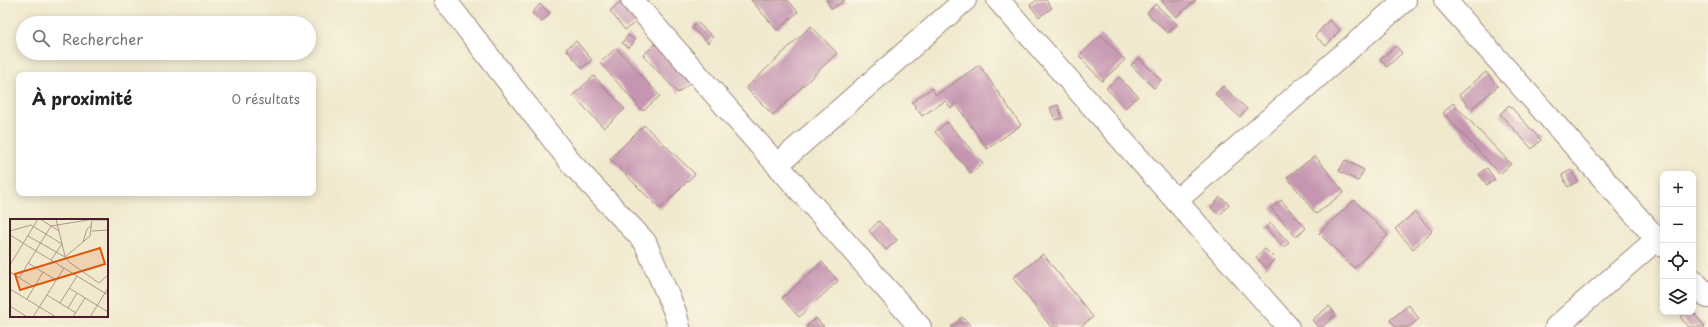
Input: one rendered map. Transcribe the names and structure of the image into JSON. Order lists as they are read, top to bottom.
{
  "page": {
    "search": "Rechercher",
    "heading": ["À proximité", "0 résultats"],
    "map_buttons": ["+", "−"]
  }
}
